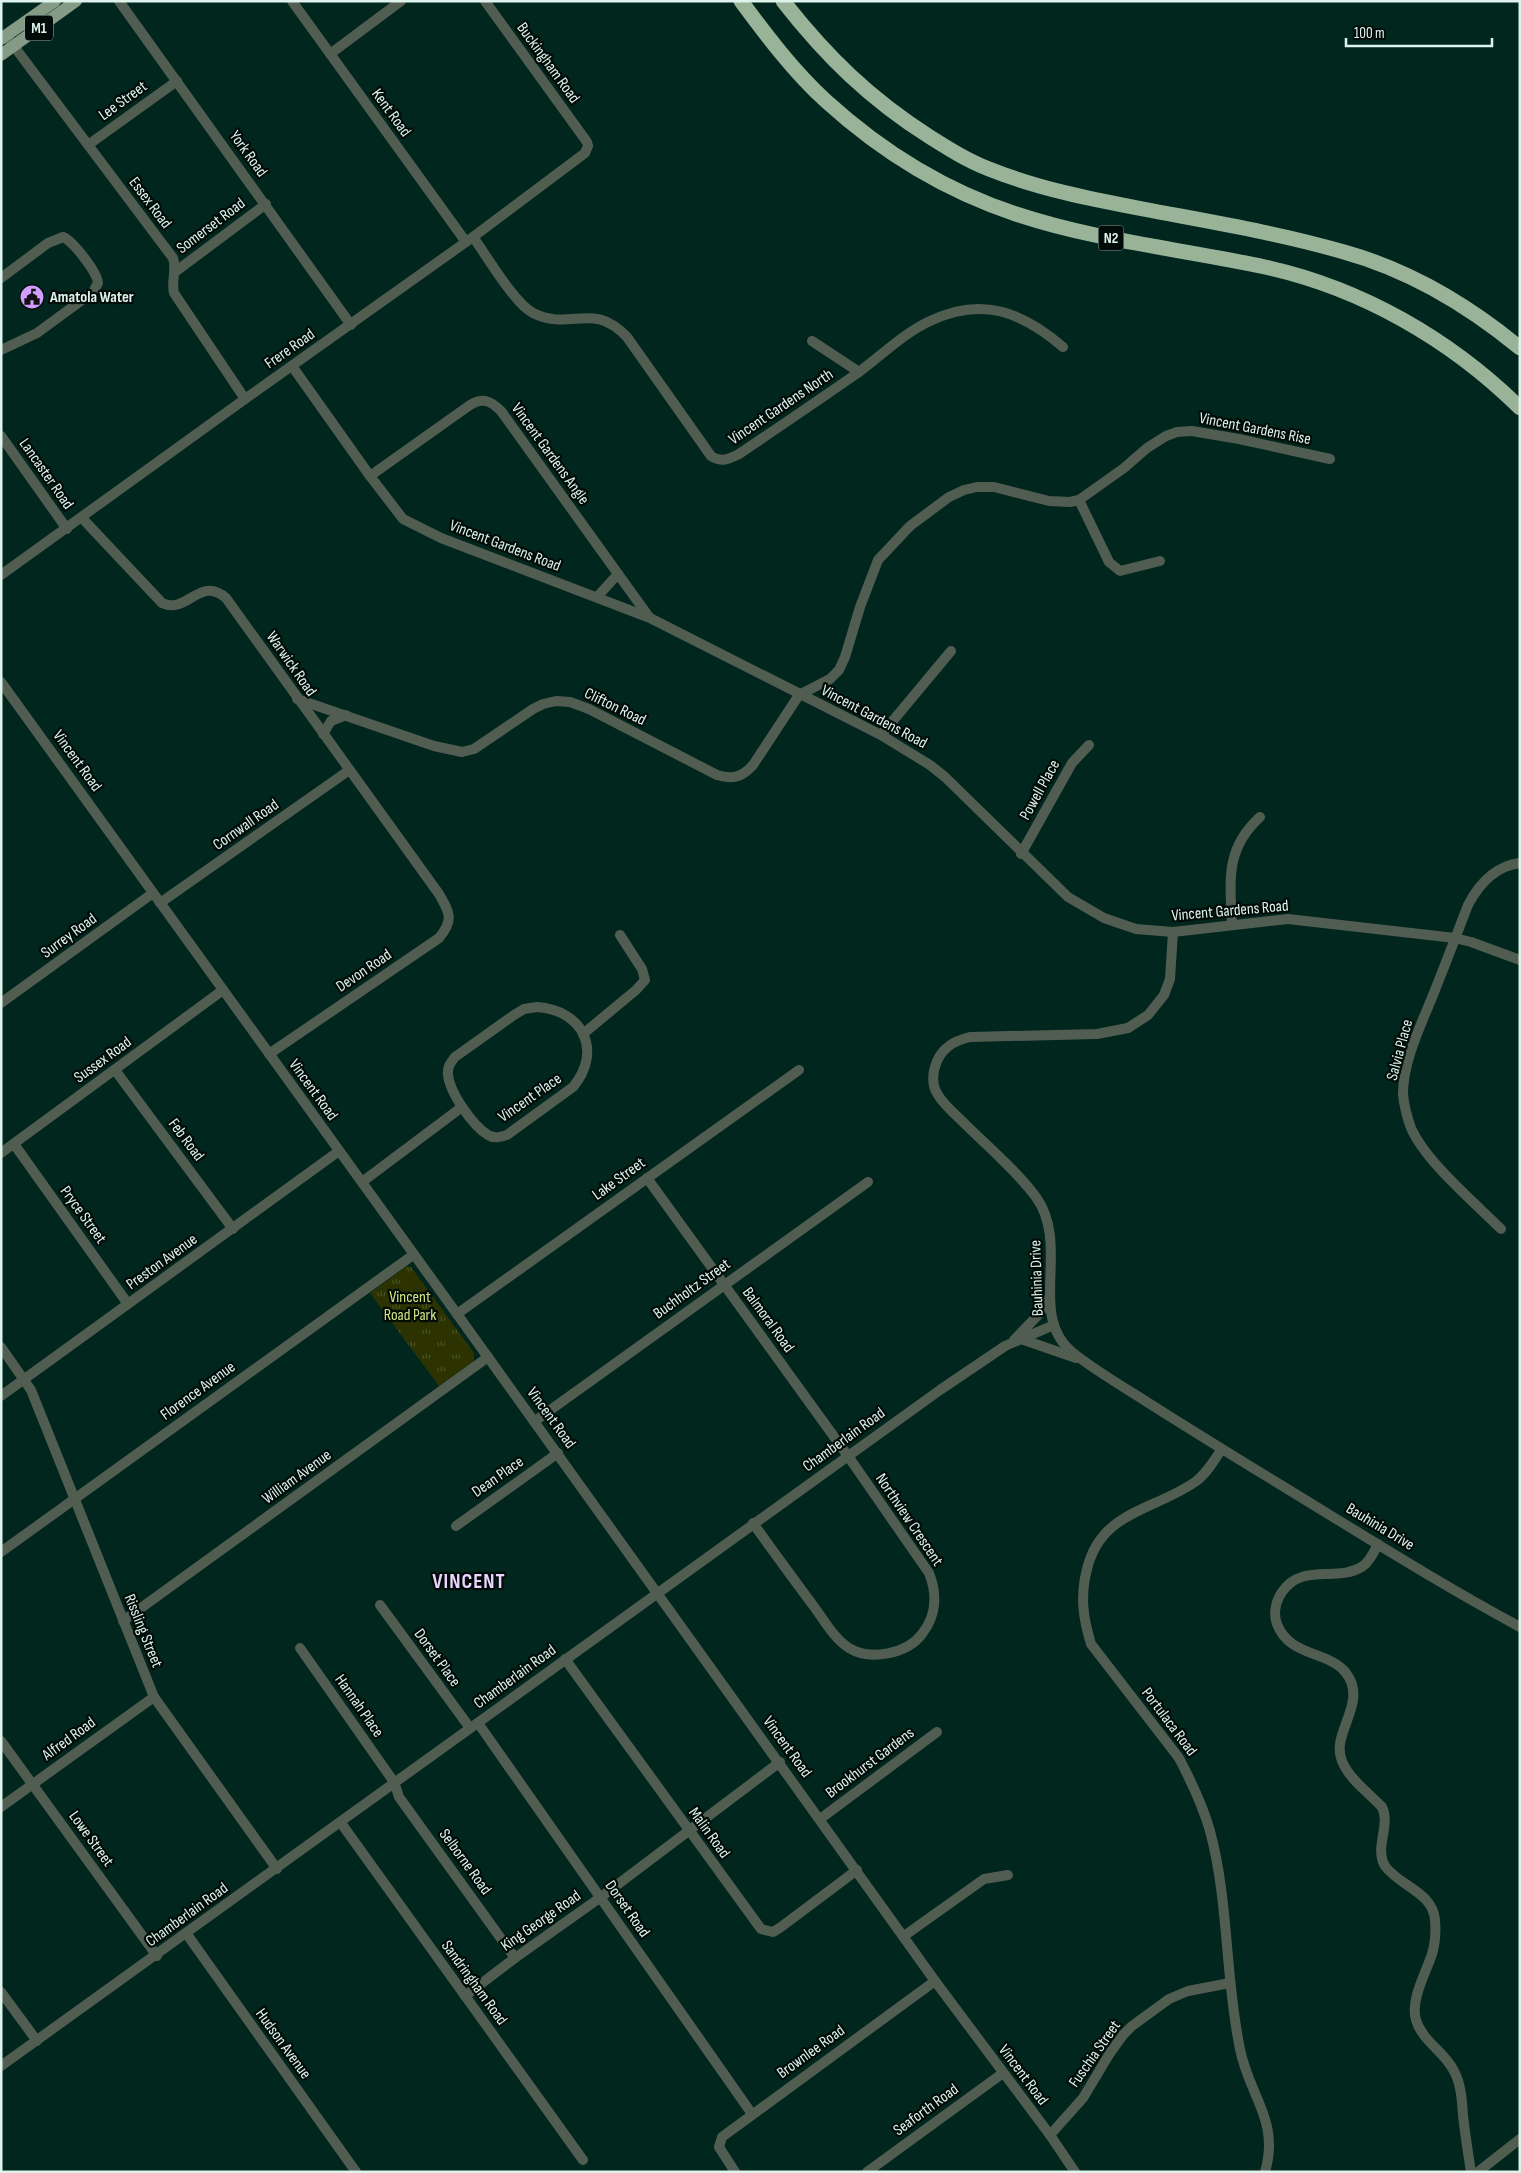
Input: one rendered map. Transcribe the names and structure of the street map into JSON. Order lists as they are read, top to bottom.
{
  "streets": {
    "highway": ["N2"],
    "main road": ["M1"],
    "street": [
      "Buckingham Road",
      "Lee Street",
      "Kent Road",
      "York Road",
      "Essex Road",
      "Somerset Road",
      "Frere Road",
      "Vincent Gardens North",
      "Vincent Gardens Rise",
      "Vincent Gardens Angle",
      "Lancaster Road",
      "Vincent Gardens Road",
      "Warwick Road",
      "Clifton Road",
      "Vincent Road",
      "Powell Place",
      "Cornwall Road",
      "Surrey Road",
      "Devon Road",
      "Salvia Place",
      "Sussex Road",
      "Vincent Place",
      "Feb Road",
      "Lake Street",
      "Pryce Street",
      "Preston Avenue",
      "Bauhinia Drive",
      "Buchholtz Street",
      "Balmoral Road",
      "Florence Avenue",
      "Chamberlain Road",
      "William Avenue",
      "Dean Place",
      "Northview Crescent",
      "Rissling Street",
      "Dorset Place",
      "Hannah Place",
      "Portulaca Road",
      "Alfred Road",
      "Brookhurst Gardens",
      "Malin Road",
      "Lowe Street",
      "Selborne Road",
      "Dorset Road",
      "King George Road",
      "Sandringham Road",
      "Hudson Avenue",
      "Brownlee Road",
      "Fuschia Street",
      "Seaforth Road"
    ]
  },
  "crossings": [
    ["M1", "Essex Road"],
    ["Buckingham Road", "Frere Road"],
    ["Lee Street", "York Road"],
    ["Lee Street", "Essex Road"],
    ["Kent Road", "Frere Road"],
    ["Kent Road", "Vincent Gardens North"],
    ["York Road", "Somerset Road"],
    ["York Road", "Frere Road"],
    ["Essex Road", "Somerset Road"],
    ["Essex Road", "Frere Road"],
    ["Frere Road", "Vincent Gardens North"],
    ["Frere Road", "Lancaster Road"],
    ["Frere Road", "Vincent Gardens Road"],
    ["Frere Road", "Warwick Road"],
    ["Vincent Gardens Angle", "Vincent Gardens Road"],
    ["Vincent Gardens Road", "Clifton Road"],
    ["Vincent Gardens Road", "Powell Place"],
    ["Vincent Gardens Road", "Salvia Place"],
    ["Vincent Gardens Road", "Bauhinia Drive"],
    ["Warwick Road", "Clifton Road"],
    ["Warwick Road", "Cornwall Road"],
    ["Warwick Road", "Devon Road"],
    ["Vincent Road", "Cornwall Road"],
    ["Vincent Road", "Surrey Road"],
    ["Vincent Road", "Devon Road"],
    ["Vincent Road", "Sussex Road"],
    ["Vincent Road", "Lake Street"],
    ["Vincent Road", "Preston Avenue"],
    ["Vincent Road", "Buchholtz Street"],
    ["Vincent Road", "Florence Avenue"],
    ["Vincent Road", "Chamberlain Road"],
    ["Vincent Road", "William Avenue"],
    ["Vincent Road", "Dean Place"],
    ["Vincent Road", "Brookhurst Gardens"],
    ["Vincent Road", "Malin Road"],
    ["Vincent Road", "King George Road"],
    ["Vincent Road", "Brownlee Road"],
    ["Vincent Road", "Fuschia Street"],
    ["Vincent Road", "Seaforth Road"],
    ["Sussex Road", "Feb Road"],
    ["Sussex Road", "Pryce Street"],
    ["Feb Road", "Preston Avenue"],
    ["Lake Street", "Balmoral Road"],
    ["Pryce Street", "Preston Avenue"],
    ["Preston Avenue", "Rissling Street"],
    ["Bauhinia Drive", "Chamberlain Road"],
    ["Bauhinia Drive", "Portulaca Road"],
    ["Buchholtz Street", "Balmoral Road"],
    ["Balmoral Road", "Chamberlain Road"],
    ["Balmoral Road", "Northview Crescent"],
    ["Florence Avenue", "Rissling Street"],
    ["Chamberlain Road", "Northview Crescent"],
    ["Chamberlain Road", "Rissling Street"],
    ["Chamberlain Road", "Dorset Place"],
    ["Chamberlain Road", "Hannah Place"],
    ["Chamberlain Road", "Malin Road"],
    ["Chamberlain Road", "Lowe Street"],
    ["Chamberlain Road", "Selborne Road"],
    ["Chamberlain Road", "Dorset Road"],
    ["Chamberlain Road", "Sandringham Road"],
    ["Chamberlain Road", "Hudson Avenue"],
    ["William Avenue", "Rissling Street"],
    ["Rissling Street", "Alfred Road"],
    ["Dorset Place", "Dorset Road"],
    ["Hannah Place", "Selborne Road"],
    ["Portulaca Road", "Fuschia Street"],
    ["Alfred Road", "Lowe Street"],
    ["Malin Road", "King George Road"],
    ["Selborne Road", "King George Road"],
    ["Dorset Road", "King George Road"],
    ["Dorset Road", "Brownlee Road"],
    ["King George Road", "Sandringham Road"]
  ],
  "districts": ["VINCENT"],
  "parks": ["Vincent Road Park"],
  "places": {
    "public building": ["Amatola Water"]
  },
  "scale_bar": "100 m"
}
